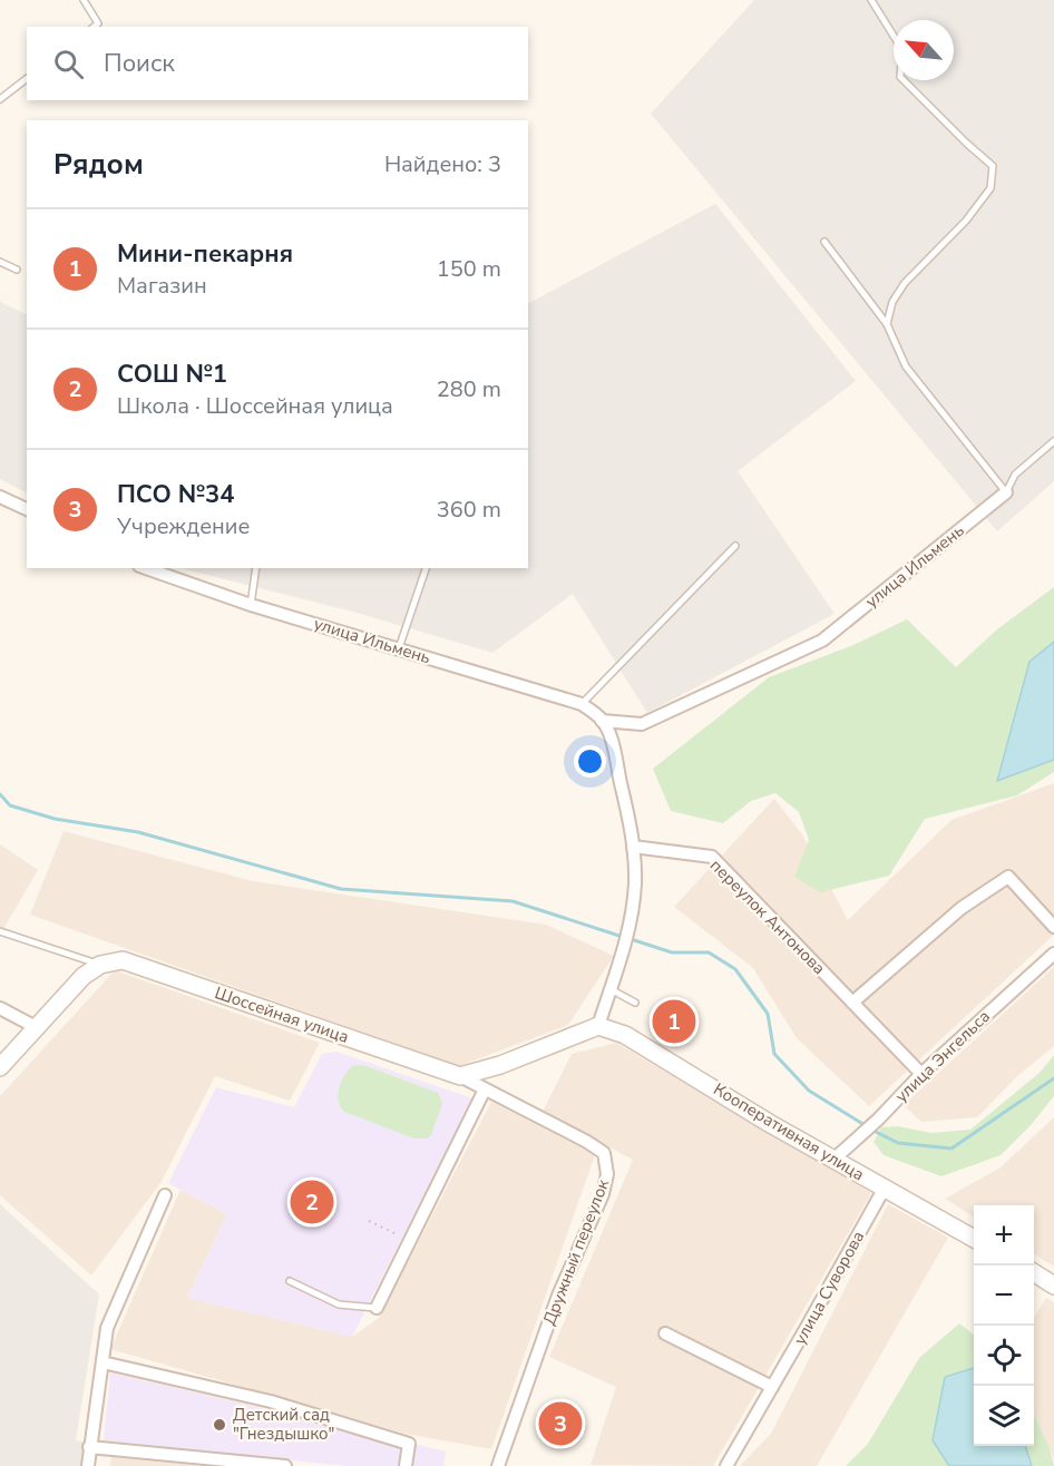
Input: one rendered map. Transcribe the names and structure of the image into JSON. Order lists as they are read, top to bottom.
{
  "streets": {
    "street": [
      "улица Ильмень",
      "переулок Антонова",
      "Шоссейная улица",
      "улица Энгельса",
      "Кооперативная улица",
      "Дружный переулок",
      "улица Суворова"
    ]
  },
  "crossings": [
    ["переулок Антонова", "улица Энгельса"],
    ["Шоссейная улица", "Дружный переулок"],
    ["улица Энгельса", "Кооперативная улица"],
    ["Кооперативная улица", "улица Суворова"]
  ],
  "places": ["Детский сад \"Гнездышко\""],
  "north": "top left",
  "page": {
    "search": "Поиск",
    "heading": ["Рядом", "Найдено: 3"],
    "list": [
      {
        "mark": "1",
        "name": "Мини-пекарня",
        "note": "Магазин",
        "value": "150 m"
      },
      {
        "mark": "2",
        "name": "СОШ №1",
        "note": "Школа · Шоссейная улица",
        "value": "280 m"
      },
      {
        "mark": "3",
        "name": "ПСО №34",
        "note": "Учреждение",
        "value": "360 m"
      }
    ],
    "pins": ["1", "2", "3"],
    "map_buttons": ["+", "−"]
  }
}
